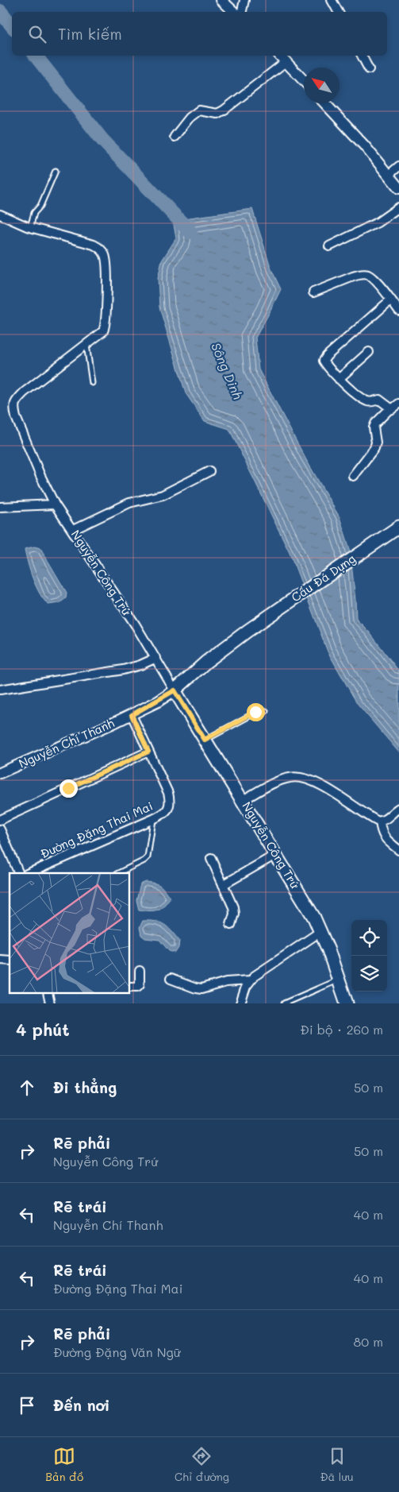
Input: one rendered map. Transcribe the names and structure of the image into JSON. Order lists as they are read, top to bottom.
{
  "streets": {
    "main road": ["Nguyễn Công Trứ", "Cầu Đá Dựng", "Nguyễn Chí Thanh"],
    "street": ["Đường Đặng Thai Mai"]
  },
  "crossings": [
    ["Nguyễn Công Trứ", "Nguyễn Chí Thanh"],
    ["Cầu Đá Dựng", "Nguyễn Chí Thanh"],
    ["Nguyễn Chí Thanh", "Đường Đặng Thai Mai"]
  ],
  "water": ["Sông Dinh"],
  "north": "top left",
  "page": {
    "search": "Tìm kiếm",
    "heading": ["4 phút", "Đi bộ · 260 m"],
    "list": [
      ["Đi thẳng", "50 m"],
      ["Rẽ phải", "Nguyễn Công Trứ", "50 m"],
      ["Rẽ trái", "Nguyễn Chí Thanh", "40 m"],
      ["Rẽ trái", "Đường Đặng Thai Mai", "40 m"],
      ["Rẽ phải", "Đường Đặng Văn Ngữ", "80 m"],
      "Đến nơi"
    ],
    "nav": ["Bản đồ", "Chỉ đường", "Đã lưu"]
  }
}
